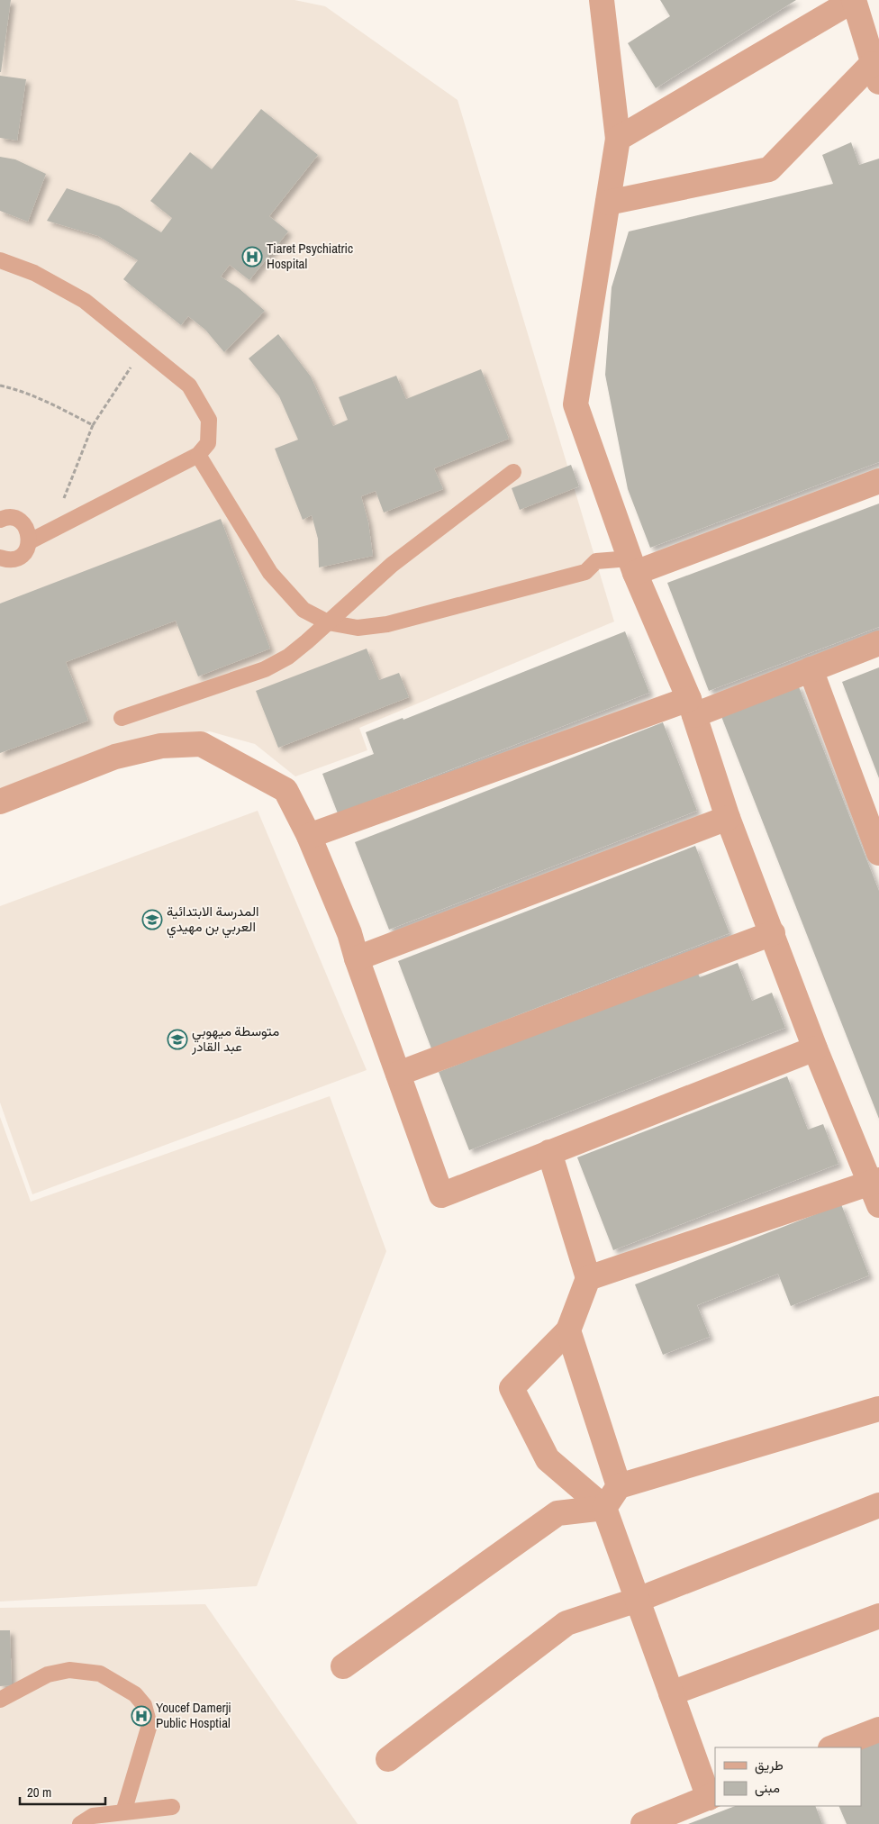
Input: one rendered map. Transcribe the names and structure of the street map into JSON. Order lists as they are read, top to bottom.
{
  "places": {
    "hospital": ["Tiaret Psychiatric Hospital", "Youcef Damerji Public Hosptial"],
    "school or university": ["المدرسة الابتدائية العربي بن مهيدي", "متوسطة ميهوبي عبد القادر"]
  },
  "legend": ["طريق", "مبنى"],
  "scale_bar": "20 m"
}
